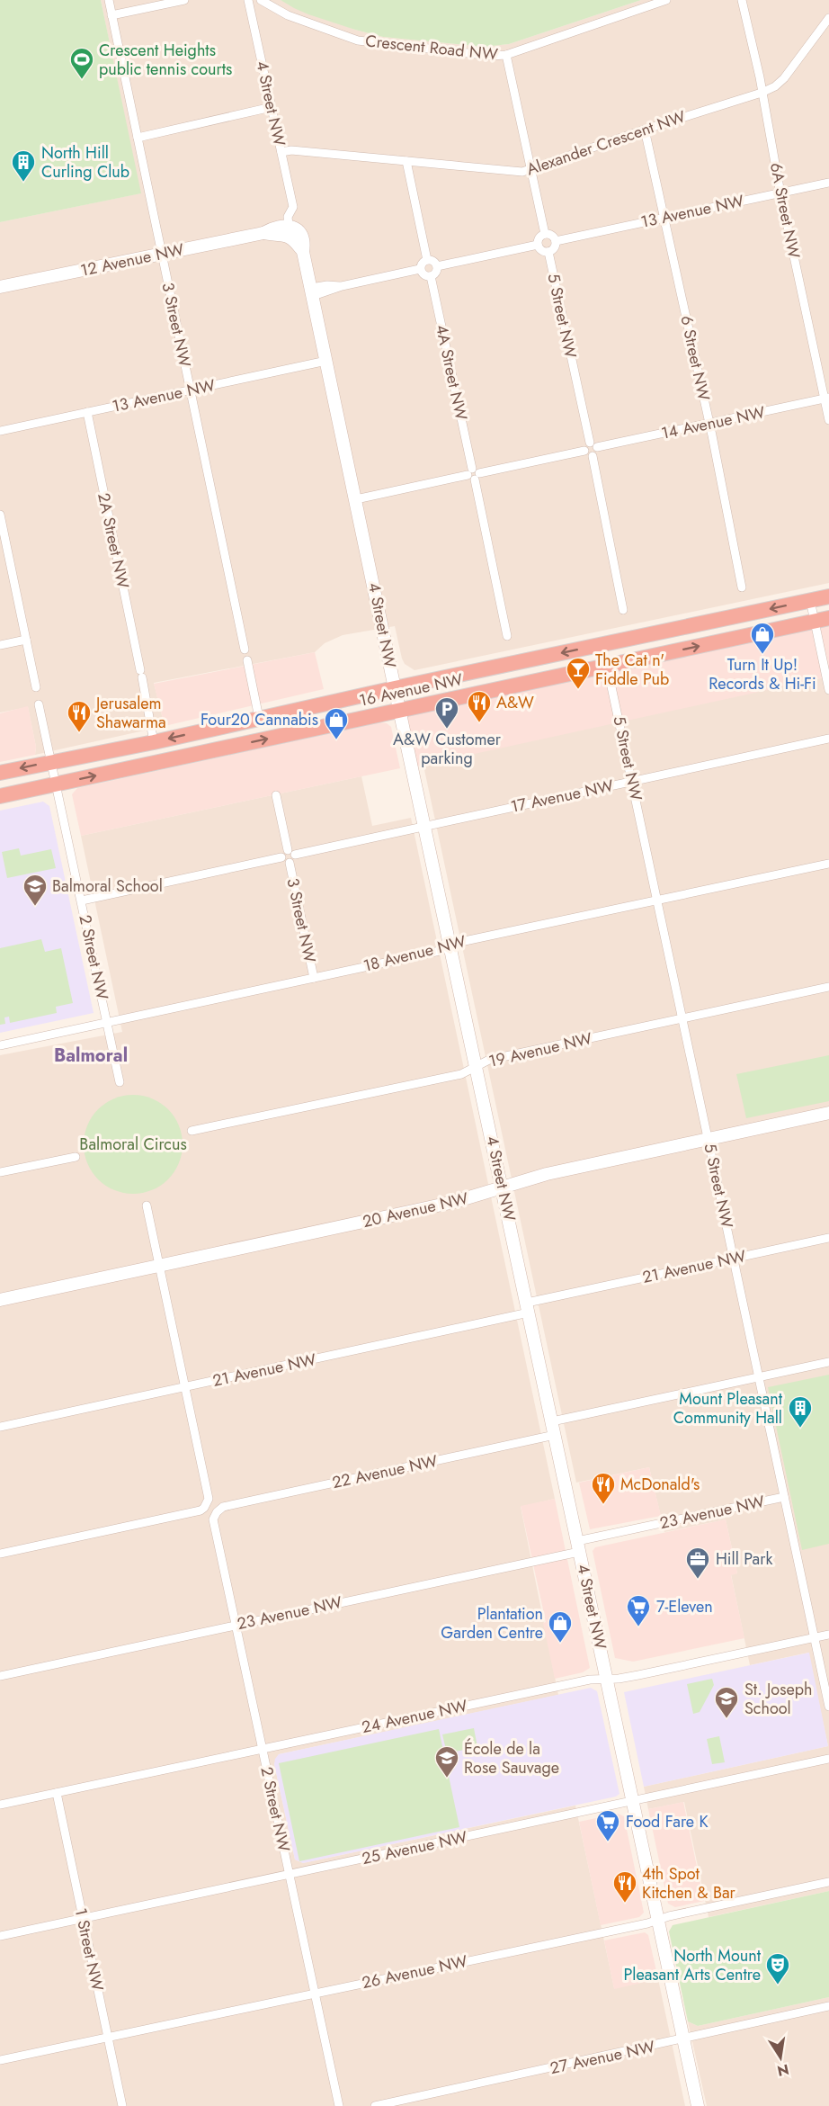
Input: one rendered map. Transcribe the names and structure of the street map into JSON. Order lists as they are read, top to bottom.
{
  "streets": {
    "highway": ["16 Avenue NW"],
    "street": [
      "Crescent Road NW",
      "4 Street NW",
      "Alexander Crescent NW",
      "6A Street NW",
      "13 Avenue NW",
      "12 Avenue NW",
      "5 Street NW",
      "3 Street NW",
      "6 Street NW",
      "4A Street NW",
      "14 Avenue NW",
      "2A Street NW",
      "17 Avenue NW",
      "18 Avenue NW",
      "2 Street NW",
      "19 Avenue NW",
      "20 Avenue NW",
      "21 Avenue NW",
      "22 Avenue NW",
      "23 Avenue NW",
      "24 Avenue NW",
      "25 Avenue NW",
      "1 Street NW",
      "26 Avenue NW",
      "27 Avenue NW"
    ]
  },
  "crossings": [
    ["4 Street NW", "Alexander Crescent NW"],
    ["4 Street NW", "13 Avenue NW"],
    ["4 Street NW", "12 Avenue NW"],
    ["4 Street NW", "14 Avenue NW"],
    ["4 Street NW", "16 Avenue NW"],
    ["4 Street NW", "17 Avenue NW"],
    ["4 Street NW", "18 Avenue NW"],
    ["4 Street NW", "19 Avenue NW"],
    ["4 Street NW", "20 Avenue NW"],
    ["4 Street NW", "21 Avenue NW"],
    ["4 Street NW", "22 Avenue NW"],
    ["4 Street NW", "23 Avenue NW"],
    ["4 Street NW", "24 Avenue NW"],
    ["4 Street NW", "25 Avenue NW"],
    ["4 Street NW", "26 Avenue NW"],
    ["4 Street NW", "27 Avenue NW"],
    ["Alexander Crescent NW", "6A Street NW"],
    ["Alexander Crescent NW", "6 Street NW"],
    ["6A Street NW", "13 Avenue NW"],
    ["6A Street NW", "14 Avenue NW"],
    ["13 Avenue NW", "5 Street NW"],
    ["13 Avenue NW", "3 Street NW"],
    ["13 Avenue NW", "6 Street NW"],
    ["13 Avenue NW", "2A Street NW"],
    ["12 Avenue NW", "3 Street NW"],
    ["5 Street NW", "14 Avenue NW"],
    ["5 Street NW", "16 Avenue NW"],
    ["5 Street NW", "17 Avenue NW"],
    ["5 Street NW", "18 Avenue NW"],
    ["5 Street NW", "19 Avenue NW"],
    ["5 Street NW", "20 Avenue NW"],
    ["5 Street NW", "21 Avenue NW"],
    ["5 Street NW", "23 Avenue NW"],
    ["5 Street NW", "24 Avenue NW"],
    ["3 Street NW", "17 Avenue NW"],
    ["3 Street NW", "18 Avenue NW"],
    ["6 Street NW", "14 Avenue NW"],
    ["4A Street NW", "14 Avenue NW"],
    ["2A Street NW", "16 Avenue NW"],
    ["16 Avenue NW", "2 Street NW"],
    ["17 Avenue NW", "2 Street NW"],
    ["18 Avenue NW", "2 Street NW"],
    ["2 Street NW", "22 Avenue NW"],
    ["2 Street NW", "23 Avenue NW"],
    ["2 Street NW", "24 Avenue NW"],
    ["2 Street NW", "25 Avenue NW"],
    ["2 Street NW", "26 Avenue NW"],
    ["24 Avenue NW", "1 Street NW"],
    ["25 Avenue NW", "1 Street NW"],
    ["1 Street NW", "26 Avenue NW"]
  ],
  "districts": ["Balmoral"],
  "parks": ["Balmoral Circus"],
  "places": {
    "sports": ["Crescent Heights public tennis courts"],
    "building": ["North Hill Curling Club", "Mount Pleasant Community Hall"],
    "shop": ["Turn It Up! Records & Hi-Fi", "Four20 Cannabis", "Plantation Garden Centre"],
    "bar": ["The Cat n' Fiddle Pub"],
    "restaurant": [
      "A&W",
      "Jerusalem Shawarma",
      "McDonald's",
      "4th Spot Kitchen & Bar"
    ],
    "parking": ["A&W Customer parking"],
    "school or university": ["Balmoral School", "St. Joseph School", "École de la Rose Sauvage"],
    "office": ["Hill Park"],
    "supermarket": ["7-Eleven", "Food Fare K"],
    "theatre": ["North Mount Pleasant Arts Centre"]
  },
  "north": "bottom"
}
